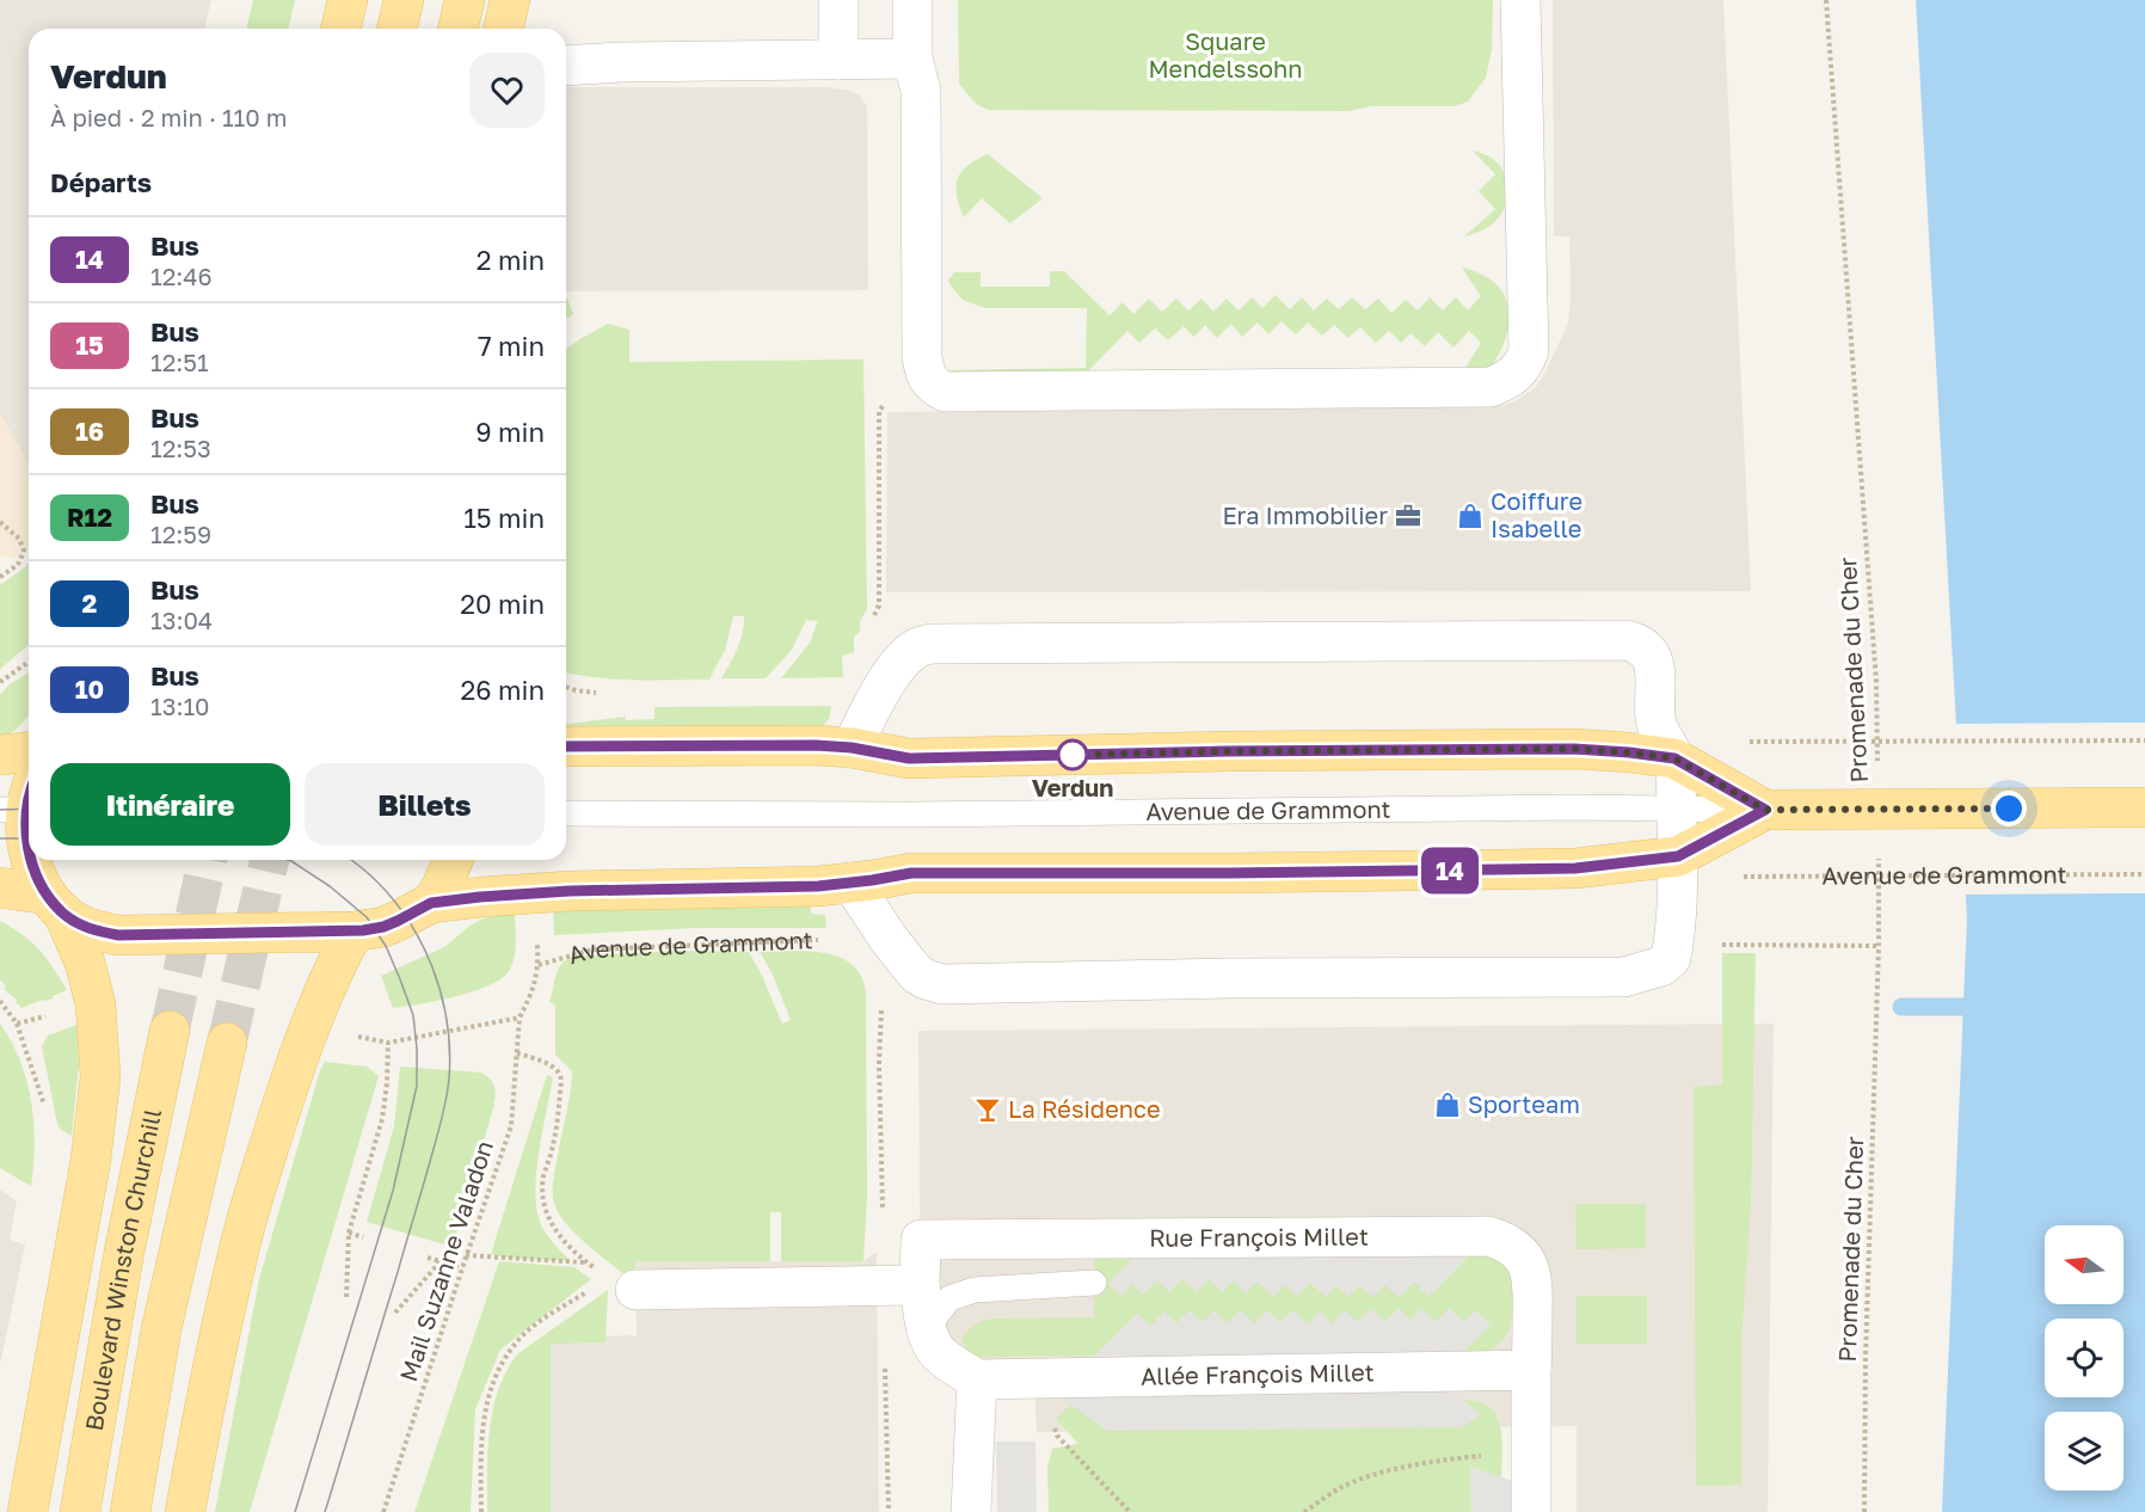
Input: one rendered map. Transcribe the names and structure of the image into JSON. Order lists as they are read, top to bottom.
{
  "streets": {
    "main road": ["Avenue de Grammont", "Boulevard Winston Churchill"],
    "street": ["Rue François Millet", "Allée François Millet"],
    "path": ["Promenade du Cher", "Mail Suzanne Valadon"]
  },
  "crossings": [
    ["Avenue de Grammont", "Mail Suzanne Valadon"],
    ["Rue François Millet", "Allée François Millet"]
  ],
  "parks": ["Square Mendelssohn"],
  "places": {
    "office": ["Era Immobilier"],
    "shop": ["Coiffure Isabelle", "Sporteam"],
    "other": ["Verdun"],
    "bar": ["La Résidence"]
  },
  "lines": ["bus line 14"],
  "north": "left",
  "page": {
    "on_map": "14",
    "heading": [
      ["Verdun", "À pied · 2 min · 110 m"],
      "Départs"
    ],
    "list": [
      {
        "mark": "14",
        "name": "Bus",
        "note": "12:46",
        "value": "2 min"
      },
      {
        "mark": "15",
        "name": "Bus",
        "note": "12:51",
        "value": "7 min"
      },
      {
        "mark": "16",
        "name": "Bus",
        "note": "12:53",
        "value": "9 min"
      },
      {
        "mark": "R12",
        "name": "Bus",
        "note": "12:59",
        "value": "15 min"
      },
      {
        "mark": "2",
        "name": "Bus",
        "note": "13:04",
        "value": "20 min"
      },
      {
        "mark": "10",
        "name": "Bus",
        "note": "13:10",
        "value": "26 min"
      }
    ],
    "buttons": ["Itinéraire", "Billets"]
  }
}
